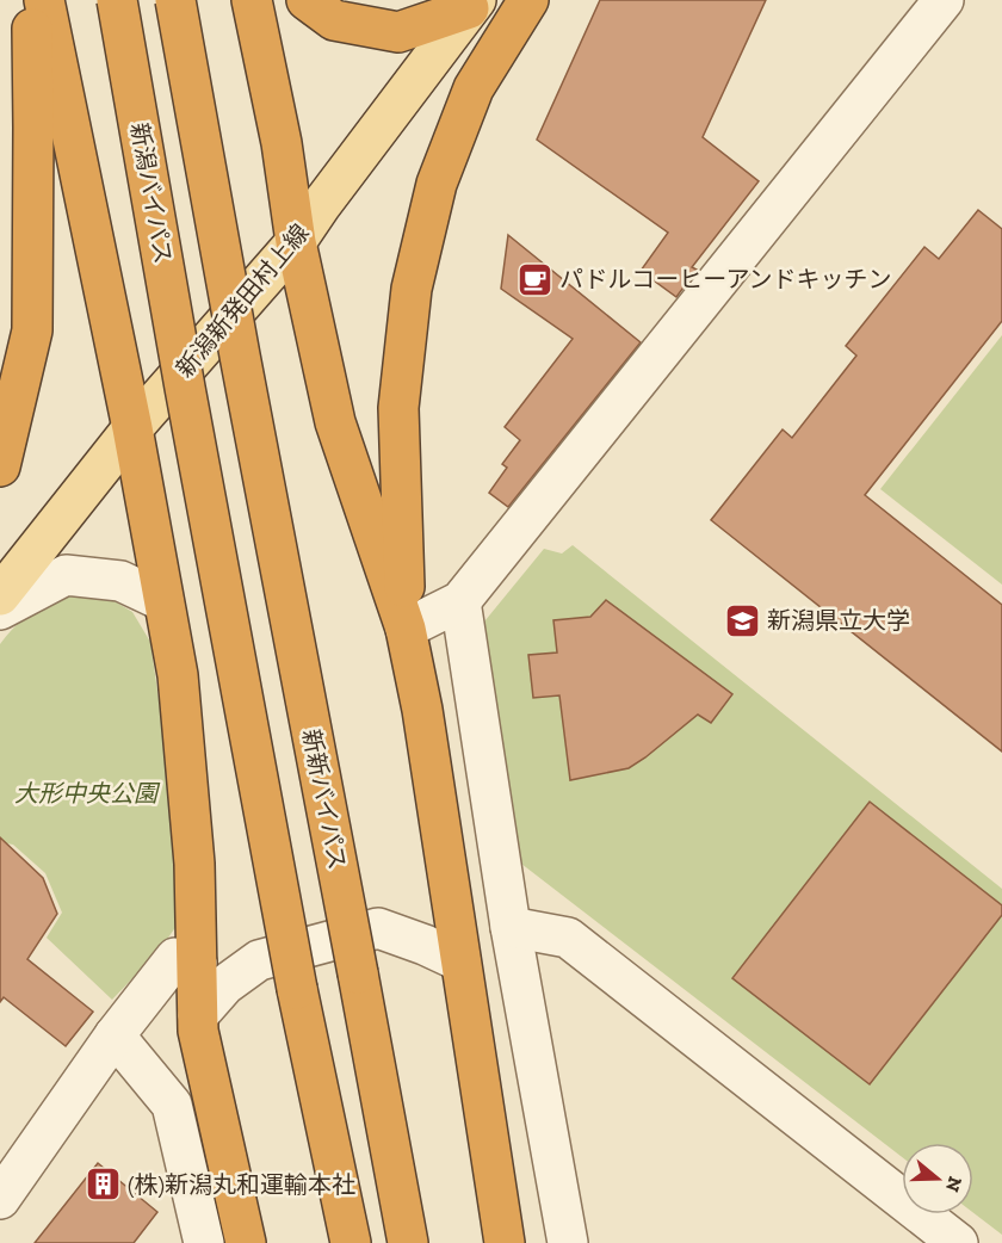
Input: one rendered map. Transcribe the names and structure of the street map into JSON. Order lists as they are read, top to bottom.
{
  "streets": {
    "highway": ["新潟バイパス", "新新バイパス"],
    "main road": ["新潟新発田村上線"]
  },
  "parks": ["大形中央公園"],
  "places": {
    "cafe": ["パドルコーヒーアンドキッチン"],
    "school or university": ["新潟県立大学"],
    "building": ["(株)新潟丸和運輸本社"]
  },
  "north": "right"
}
